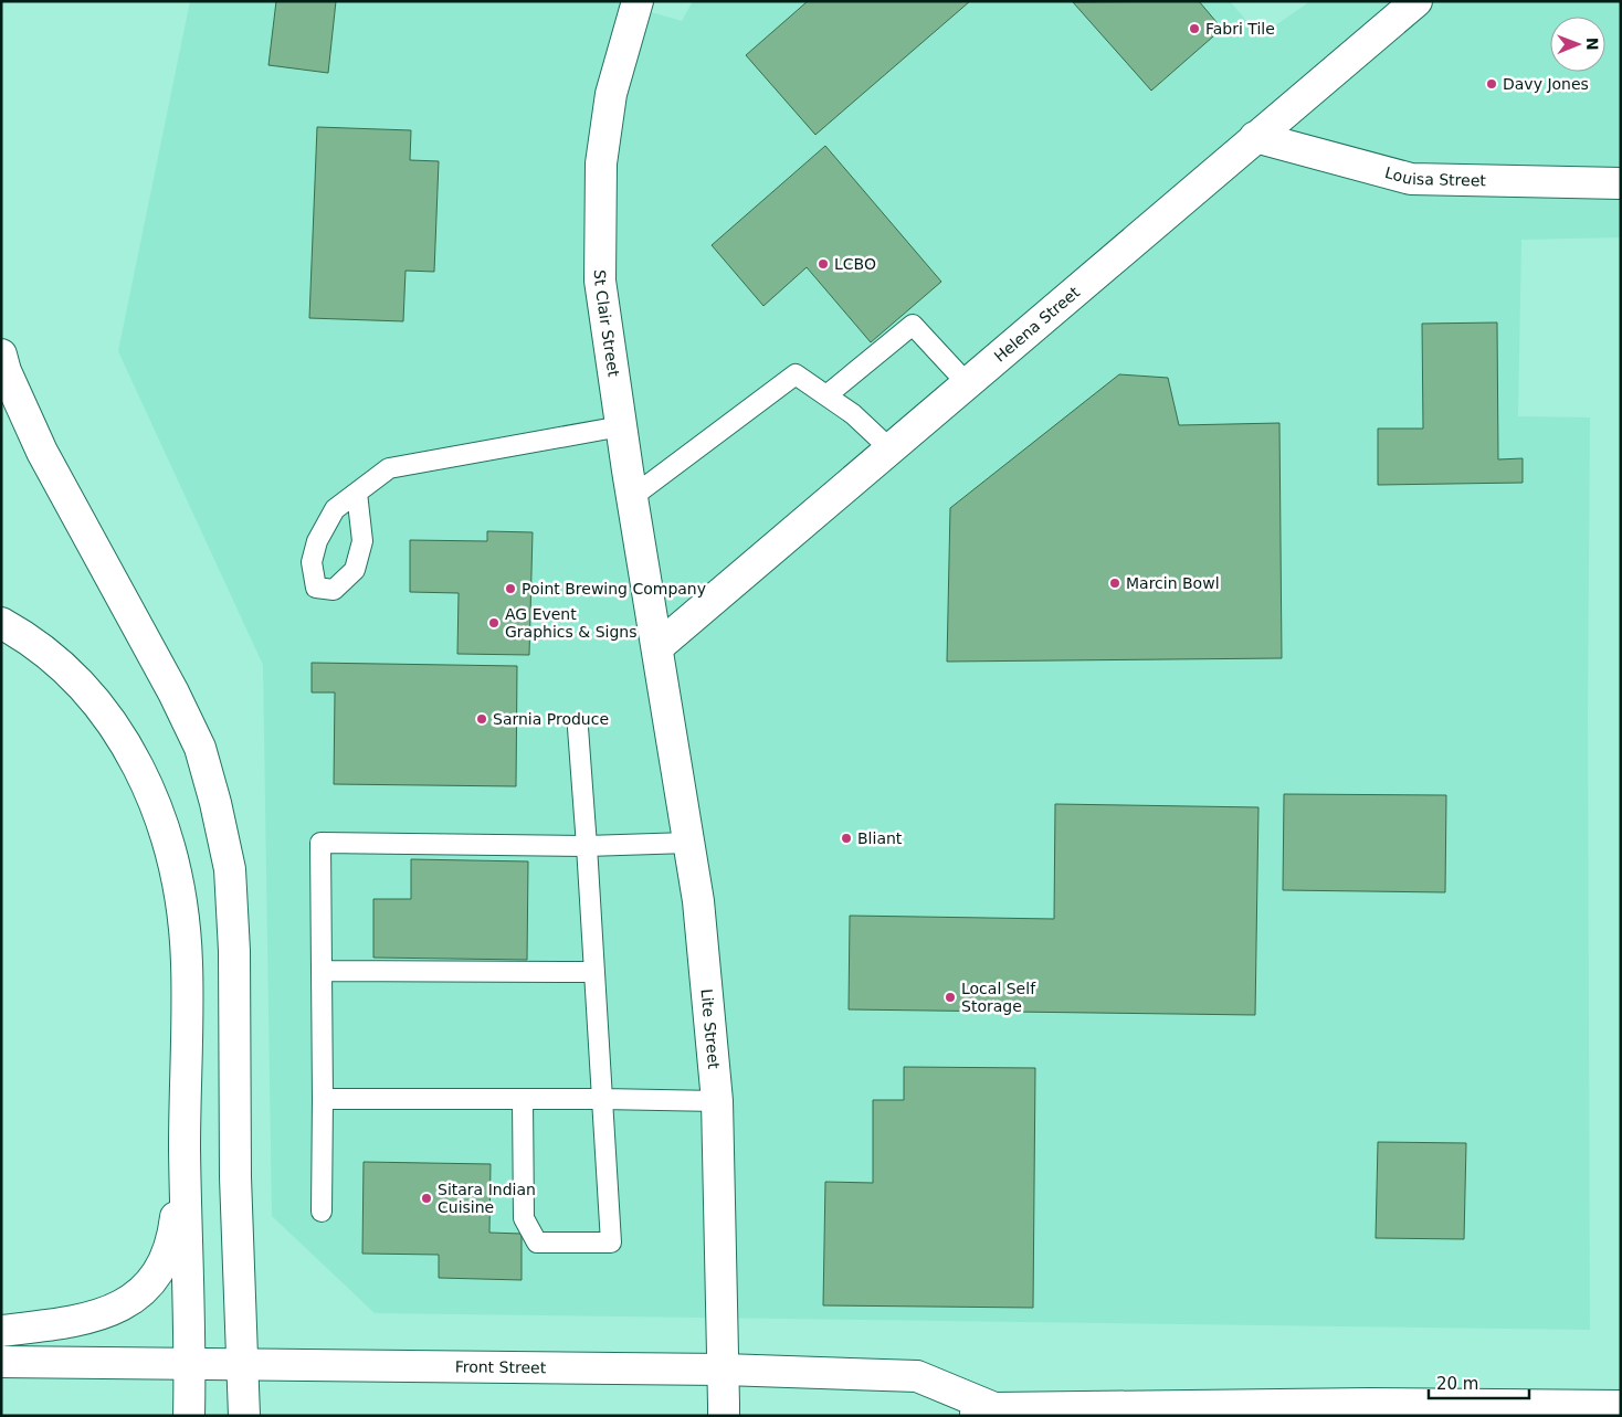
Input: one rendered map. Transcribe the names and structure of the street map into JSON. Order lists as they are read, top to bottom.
{
  "streets": {
    "main road": [
      "Louisa Street",
      "St Clair Street",
      "Helena Street",
      "Lite Street",
      "Front Street"
    ]
  },
  "crossings": [
    ["Louisa Street", "Helena Street"],
    ["St Clair Street", "Helena Street"],
    ["St Clair Street", "Lite Street"],
    ["Helena Street", "Lite Street"],
    ["Lite Street", "Front Street"]
  ],
  "places": [
    "Fabri Tile",
    "Davy Jones",
    "LCBO",
    "Marcin Bowl",
    "Point Brewing Company",
    "AG Event Graphics & Signs",
    "Sarnia Produce",
    "Bliant",
    "Local Self Storage",
    "Sitara Indian Cuisine"
  ],
  "scale_bar": "20 m",
  "north": "right"
}
